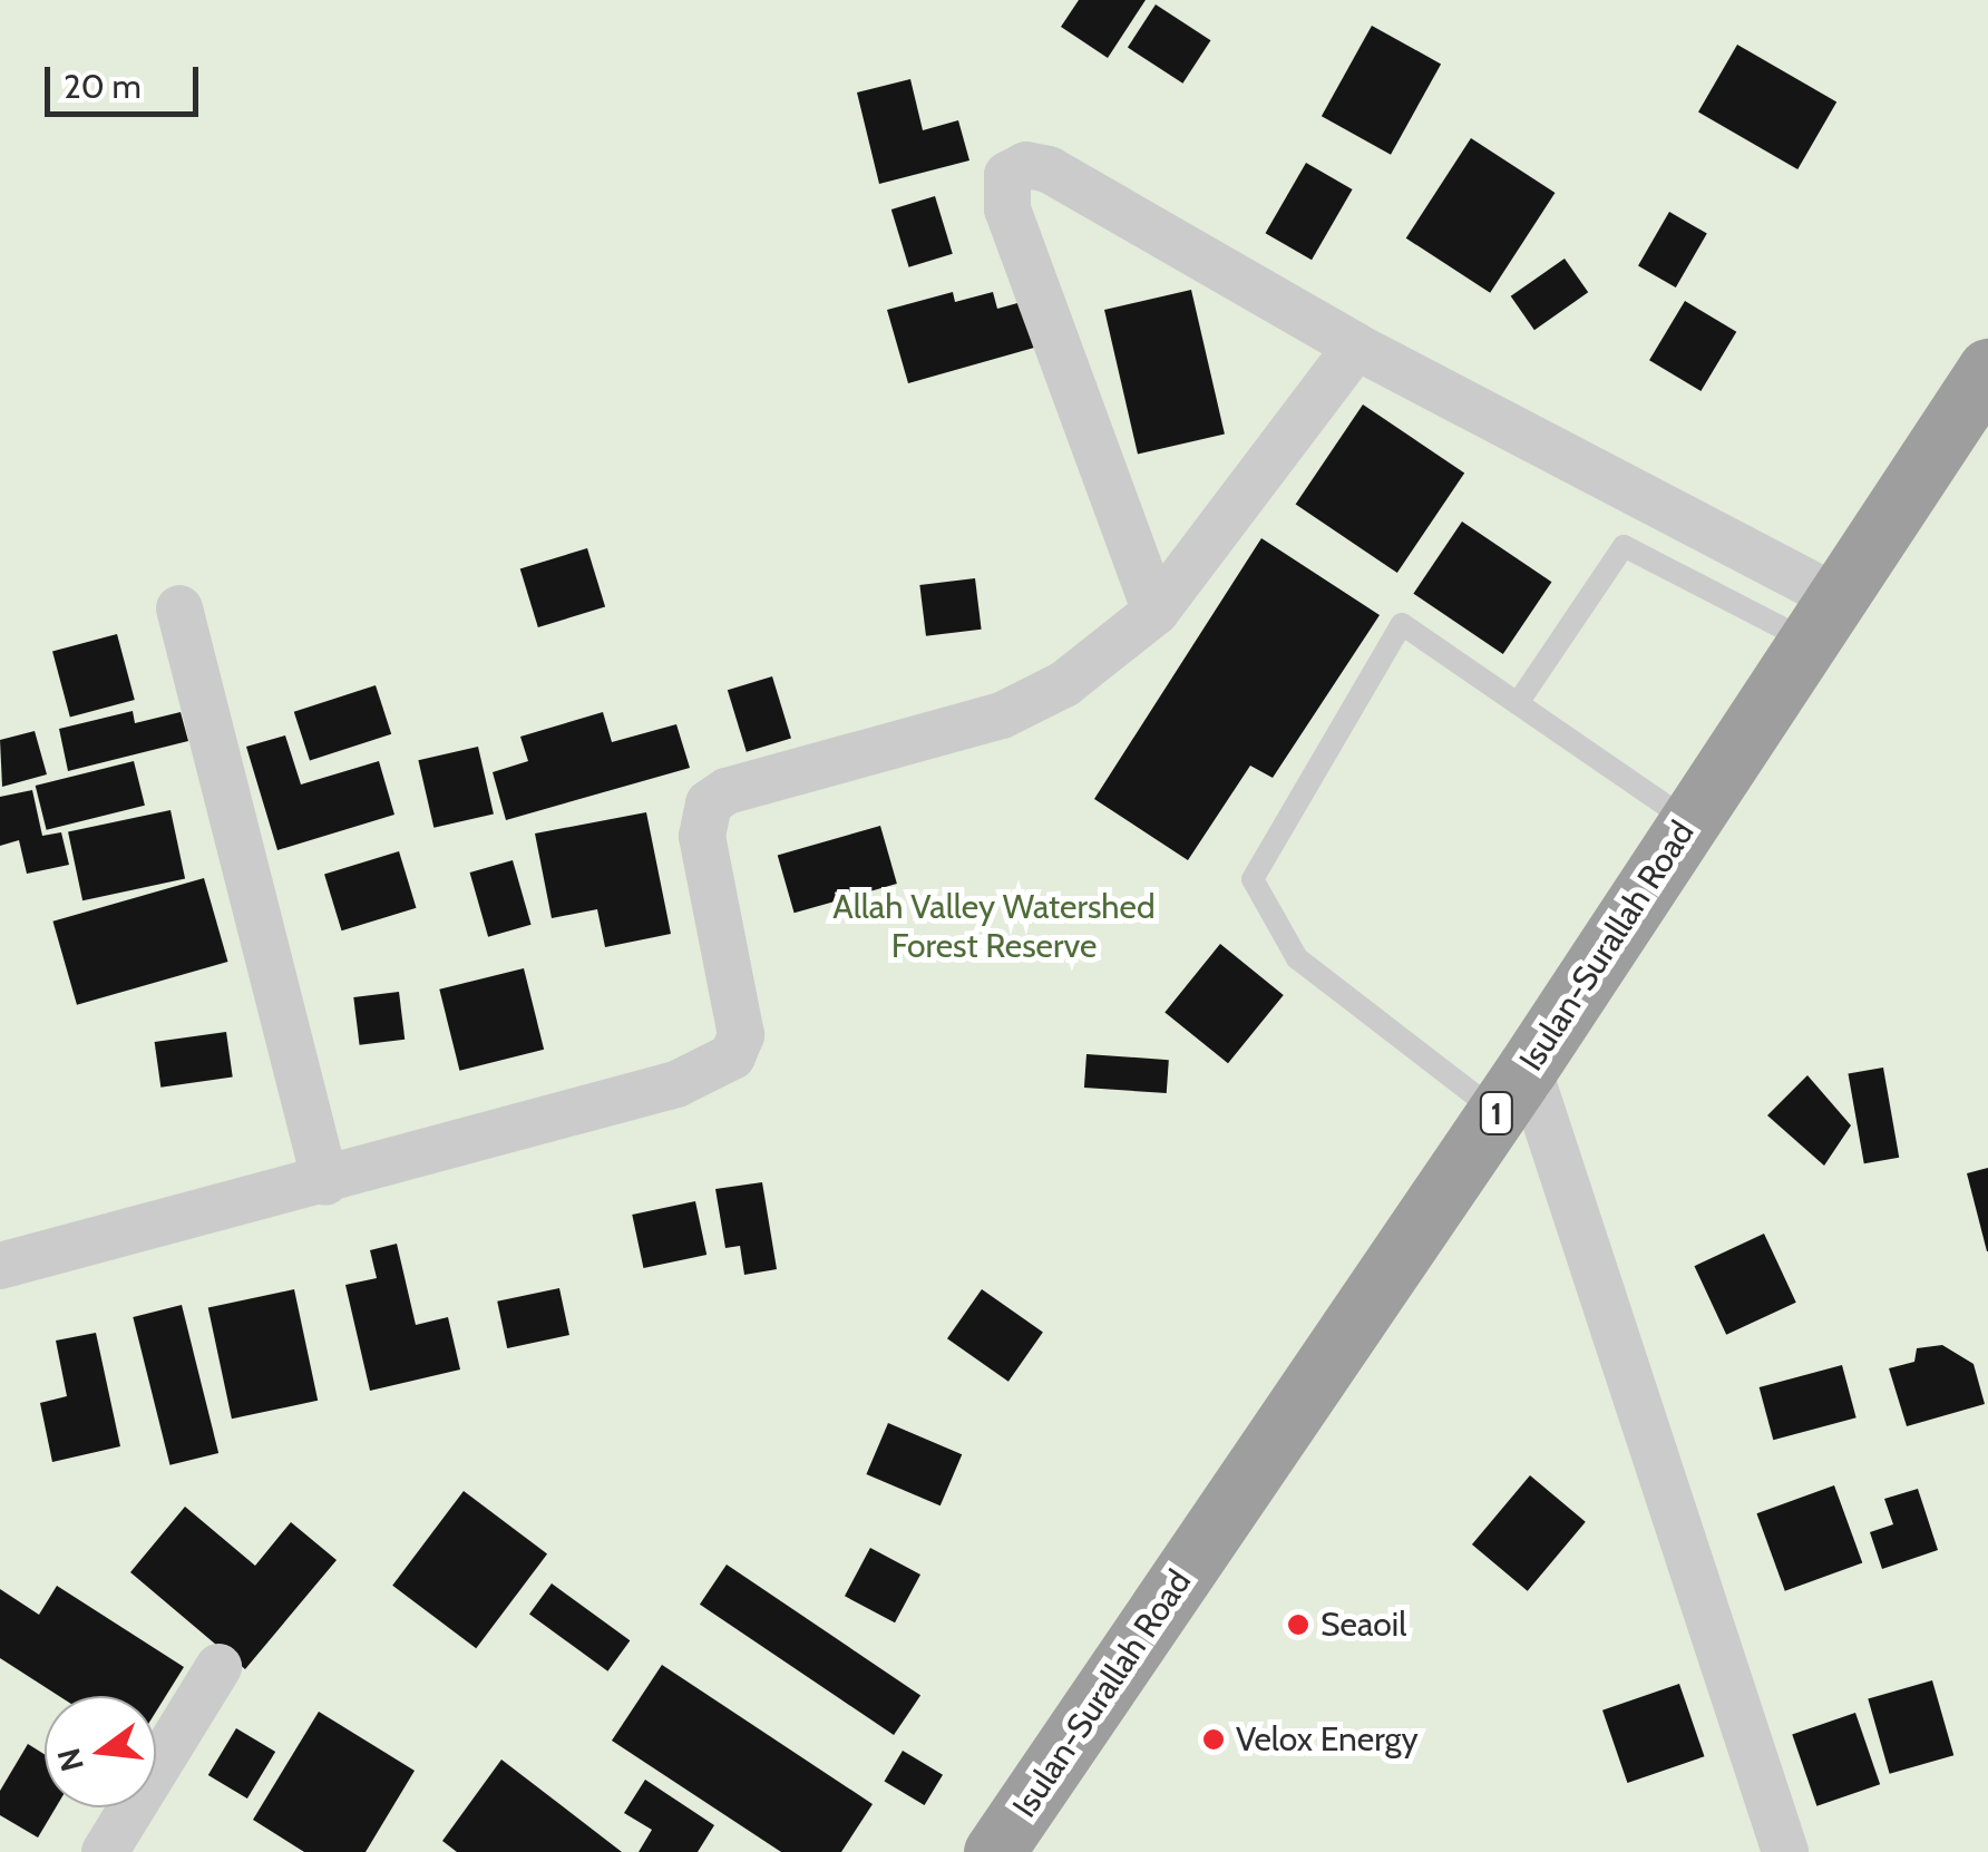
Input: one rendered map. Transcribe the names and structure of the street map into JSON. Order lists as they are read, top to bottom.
{
  "streets": {
    "highway": ["Isulan-Surallah Road", "1"]
  },
  "parks": ["Allah Valley Watershed Forest Reserve"],
  "places": ["Seaoil", "Velox Energy"],
  "scale_bar": "20 m",
  "north": "left"
}
